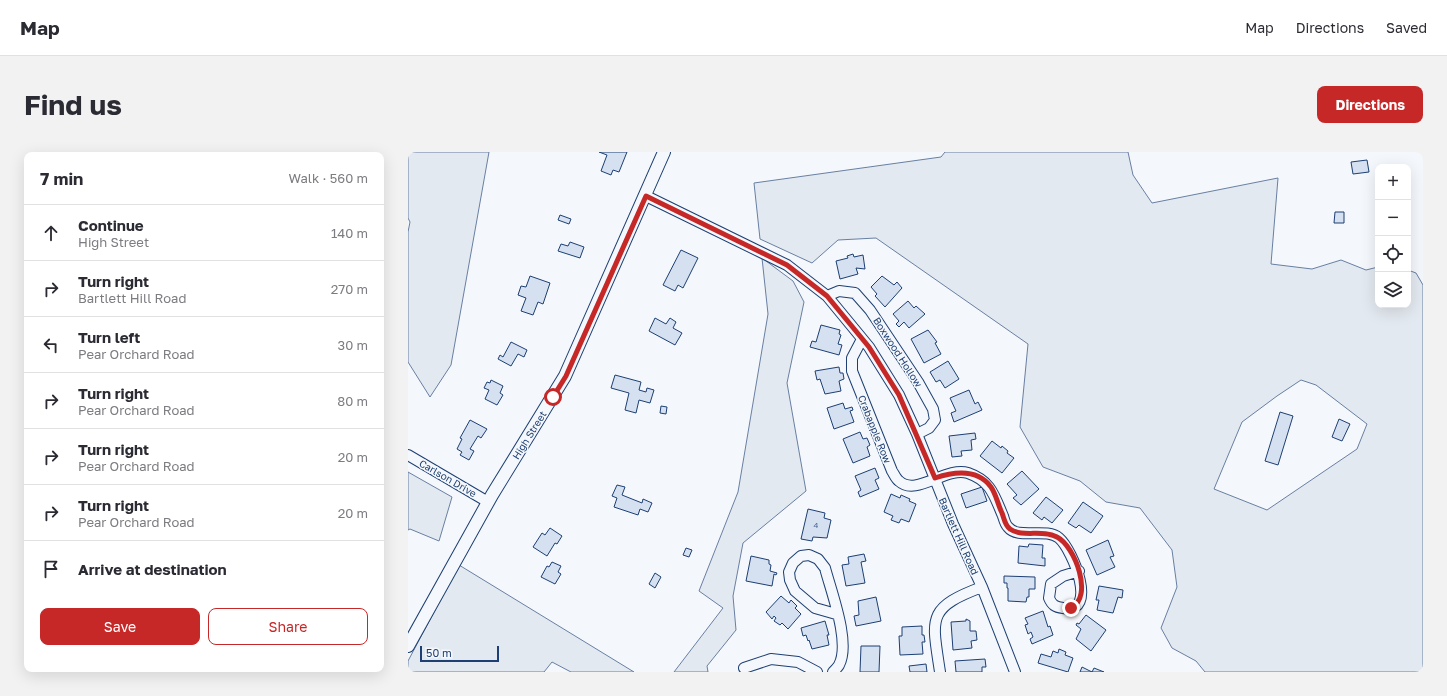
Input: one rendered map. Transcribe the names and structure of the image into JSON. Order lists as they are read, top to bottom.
{
  "streets": {
    "street": [
      "Boxwood Hollow",
      "Crabapple Row",
      "High Street",
      "Carlson Drive",
      "Bartlett Hill Road"
    ]
  },
  "crossings": [
    ["Boxwood Hollow", "Bartlett Hill Road"],
    ["Crabapple Row", "Bartlett Hill Road"],
    ["High Street", "Carlson Drive"],
    ["High Street", "Bartlett Hill Road"]
  ],
  "house_numbers": ["4"],
  "scale_bar": "50 m",
  "page": {
    "header": "Map",
    "nav": ["Map", "Directions", "Saved"],
    "buttons": [
      "Directions",
      ["Save", "Share"]
    ],
    "title": "Find us",
    "heading": ["7 min", "Walk · 560 m"],
    "map_buttons": ["+", "−"],
    "list": [
      ["Continue", "High Street", "140 m"],
      ["Turn right", "Bartlett Hill Road", "270 m"],
      ["Turn left", "Pear Orchard Road", "30 m"],
      ["Turn right", "Pear Orchard Road", "80 m"],
      ["Turn right", "Pear Orchard Road", "20 m"],
      ["Turn right", "Pear Orchard Road", "20 m"],
      "Arrive at destination"
    ],
    "scale": "50 m"
  }
}
